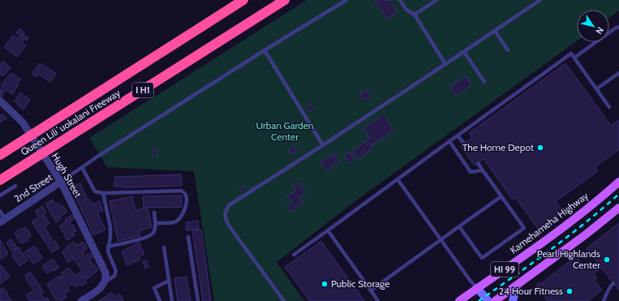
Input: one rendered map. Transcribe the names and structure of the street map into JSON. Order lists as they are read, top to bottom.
{
  "streets": {
    "highway": ["I H1", "Queen Liliʻuokalani Freeway"],
    "main road": ["Kamehameha Highway", "HI 99"],
    "street": ["Hugh Street", "2nd Street"]
  },
  "crossings": [
    ["Hugh Street", "2nd Street"]
  ],
  "parks": ["Urban Garden Center"],
  "places": [
    "The Home Depot",
    "Pearl Highlands Center",
    "Public Storage",
    "24 Hour Fitness"
  ],
  "north": "bottom right"
}
